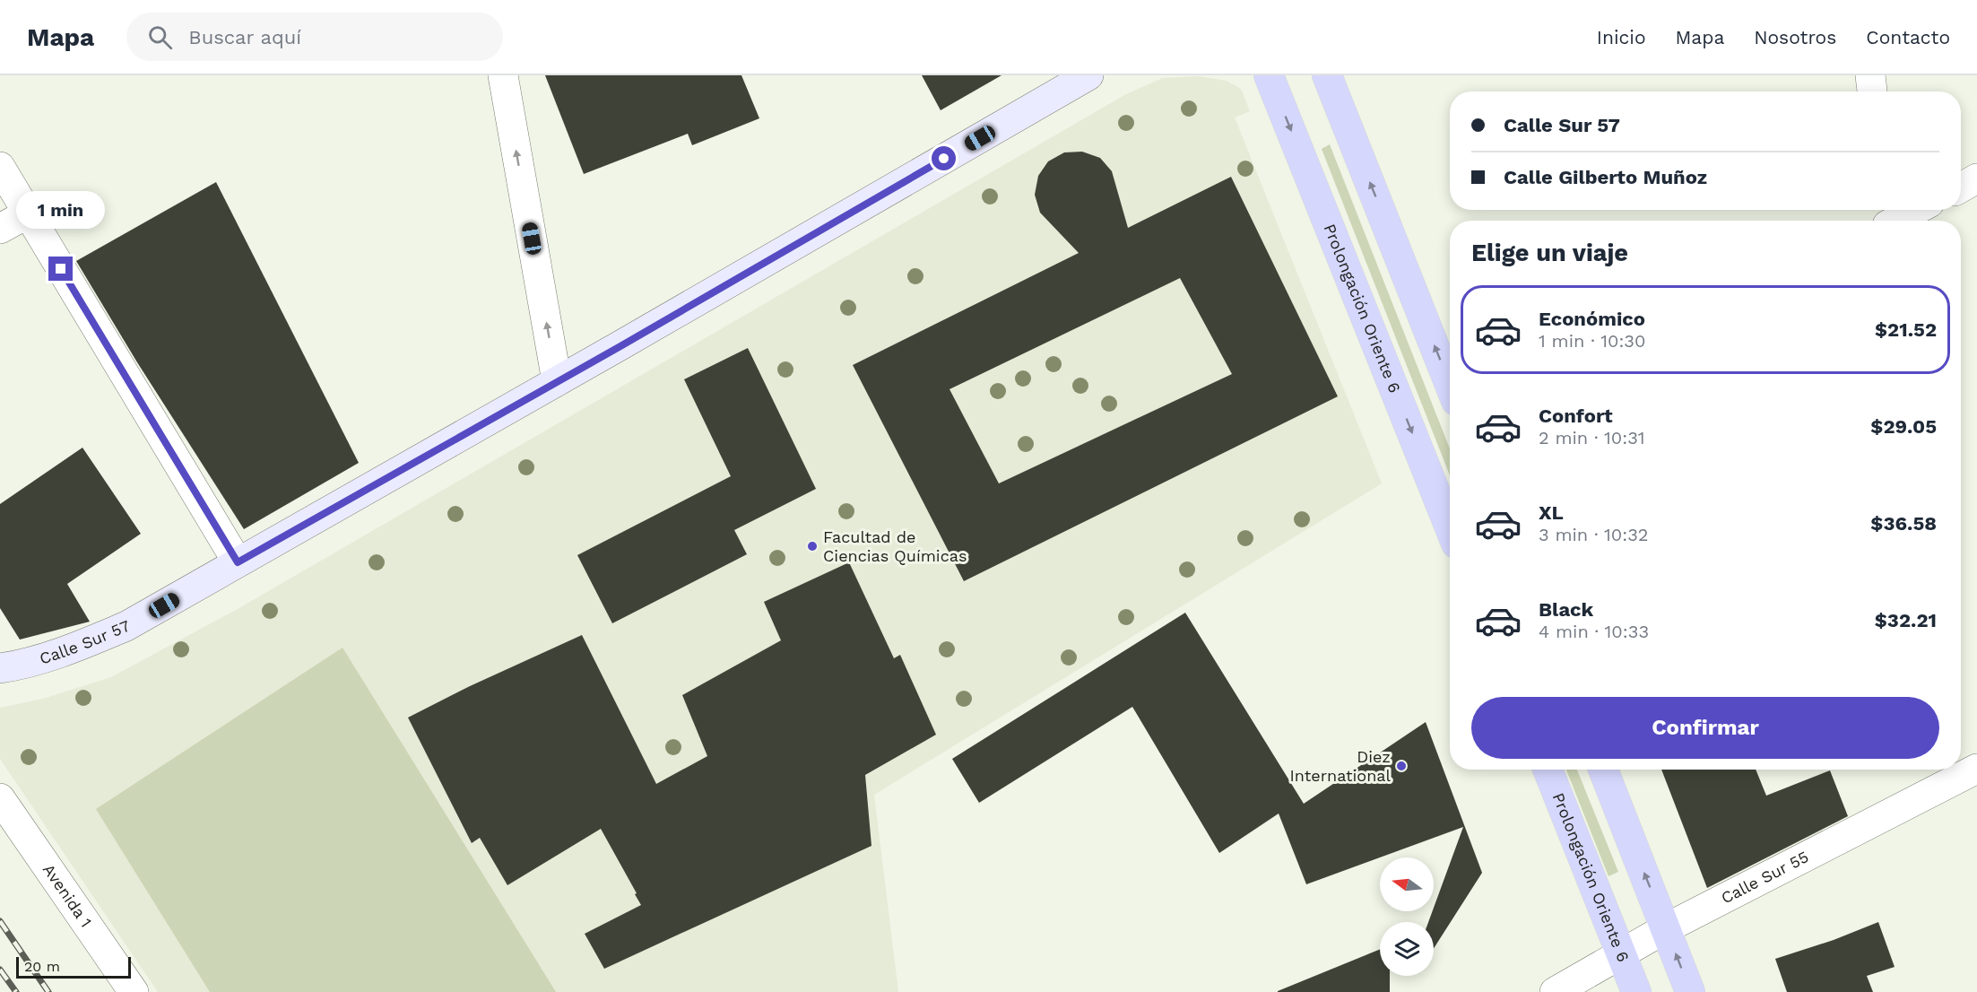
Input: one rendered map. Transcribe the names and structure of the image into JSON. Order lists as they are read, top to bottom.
{
  "streets": {
    "main road": ["Prolongación Oriente 6", "Calle Sur 57"],
    "street": ["Calle Sur 55", "Avenida 1"]
  },
  "crossings": [
    ["Prolongación Oriente 6", "Calle Sur 55"]
  ],
  "places": ["Facultad de Ciencias Químicas", "Diez International"],
  "scale_bar": "20 m",
  "north": "left",
  "page": {
    "header": "Mapa",
    "search": "Buscar aquí",
    "nav": [
      "Inicio",
      "Mapa",
      "Nosotros",
      "Contacto"
    ],
    "banner": ["Calle Sur 57", "Calle Gilberto Muñoz"],
    "bubble": "1 min",
    "heading": "Elige un viaje",
    "list": [
      {
        "name": "Económico",
        "note": "1 min · 10:30",
        "value": "$21.52"
      },
      {
        "name": "Confort",
        "note": "2 min · 10:31",
        "value": "$29.05"
      },
      {
        "name": "XL",
        "note": "3 min · 10:32",
        "value": "$36.58"
      },
      {
        "name": "Black",
        "note": "4 min · 10:33",
        "value": "$32.21"
      }
    ],
    "buttons": "Confirmar",
    "scale": "20 m"
  }
}
